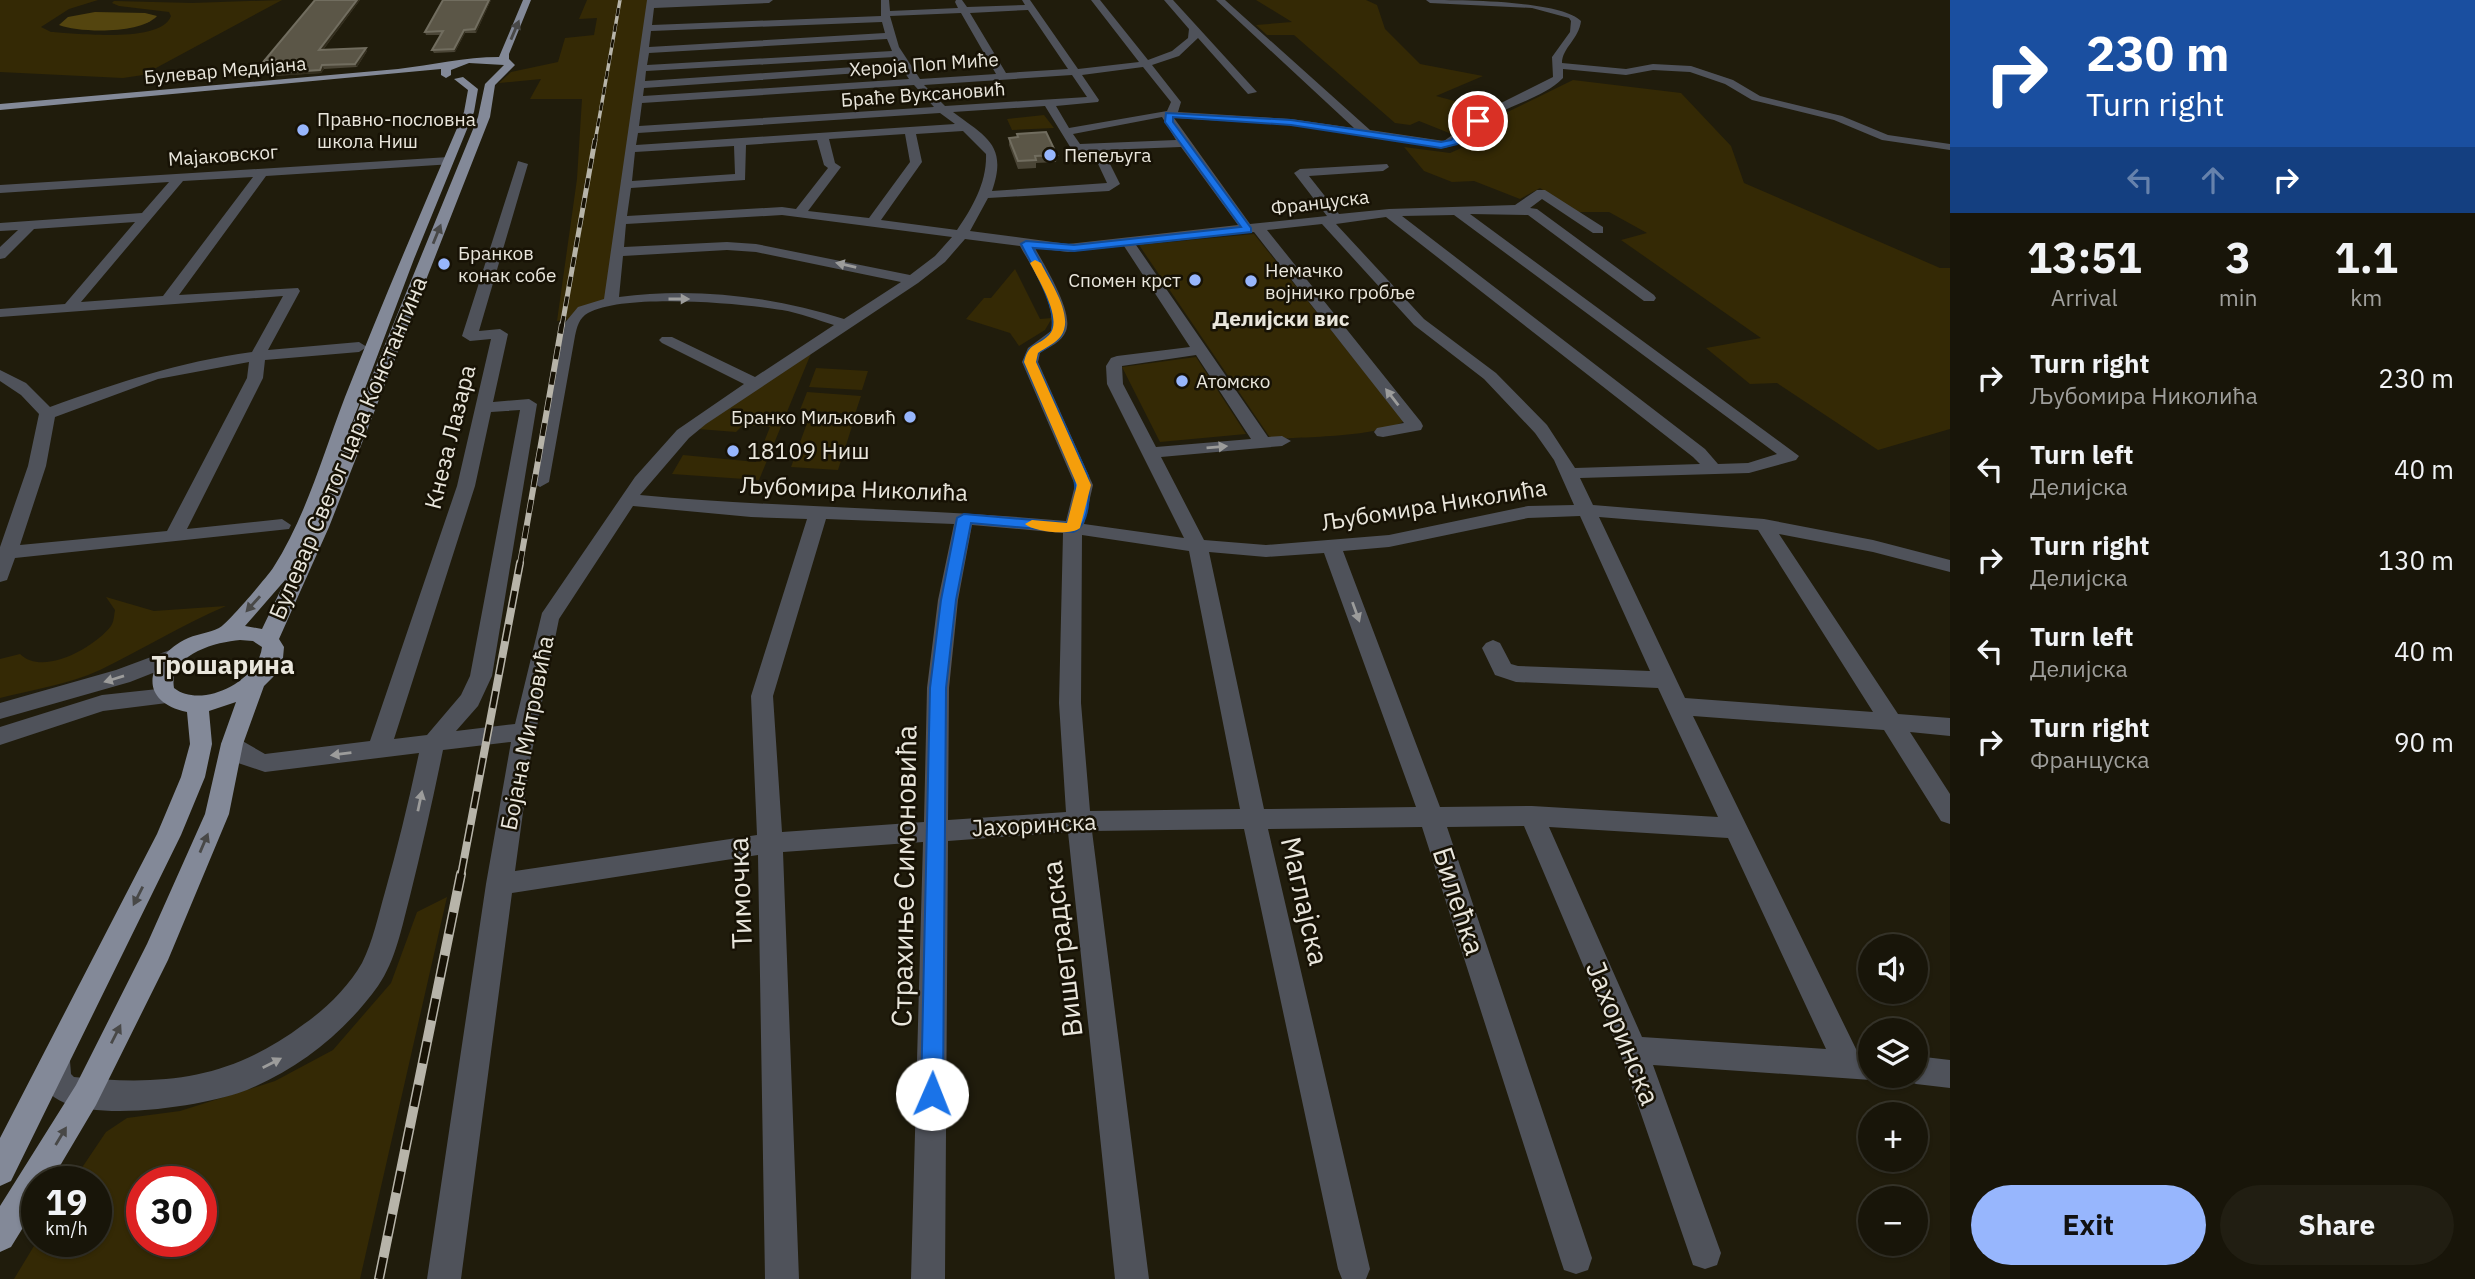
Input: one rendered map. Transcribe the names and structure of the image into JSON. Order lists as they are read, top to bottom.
{
  "streets": {
    "main road": ["Булевар Медијана", "Булевар Светог цара Константина"],
    "street": [
      "Хероја Поп Миће",
      "Браће Вуксановић",
      "Мајаковског",
      "Француска",
      "Кнеза Лазара",
      "Љубомира Николића",
      "Бојана Митровића",
      "Јахоринска",
      "Страхиње Симоновића",
      "Тимочка",
      "Маглајска",
      "Билећка",
      "Вишеградска"
    ]
  },
  "crossings": [
    ["Хероја Поп Миће", "Браће Вуксановић"],
    ["Хероја Поп Миће", "Бојана Митровића"],
    ["Булевар Медијана", "Булевар Светог цара Константина"],
    ["Браће Вуксановић", "Бојана Митровића"],
    ["Мајаковског", "Булевар Светог цара Константина"],
    ["Француска", "Бојана Митровића"],
    ["Француска", "Вишеградска"],
    ["Љубомира Николића", "Бојана Митровића"],
    ["Љубомира Николића", "Страхиње Симоновића"],
    ["Љубомира Николића", "Тимочка"],
    ["Љубомира Николића", "Маглајска"],
    ["Љубомира Николића", "Билећка"],
    ["Љубомира Николића", "Вишеградска"],
    ["Бојана Митровића", "Јахоринска"],
    ["Јахоринска", "Страхиње Симоновића"],
    ["Јахоринска", "Тимочка"],
    ["Јахоринска", "Маглајска"],
    ["Јахоринска", "Билећка"],
    ["Јахоринска", "Вишеградска"]
  ],
  "one_way": ["Билећка"],
  "districts": ["Делијски вис", "Трошарина"],
  "places": [
    "Правно-пословна школа Ниш",
    "Пепељуга",
    "Бранков конак собе",
    "Спомен крст",
    "Немачко војничко гробље",
    "Атомско",
    "Бранко Миљковић",
    "18109 Ниш"
  ],
  "page": {
    "turn": ["230 m", "Turn right"],
    "eta": [
      "13:51",
      "Arrival",
      "3",
      "min",
      "1.1",
      "km"
    ],
    "list": [
      {
        "name": "Turn right",
        "note": "Љубомира Николића",
        "value": "230 m"
      },
      {
        "name": "Turn left",
        "note": "Делијска",
        "value": "40 m"
      },
      {
        "name": "Turn right",
        "note": "Делијска",
        "value": "130 m"
      },
      {
        "name": "Turn left",
        "note": "Делијска",
        "value": "40 m"
      },
      {
        "name": "Turn right",
        "note": "Француска",
        "value": "90 m"
      }
    ],
    "map_buttons": ["+", "−"],
    "speed": "19 km/h",
    "limit": "30",
    "buttons": ["Exit", "Share"]
  }
}
